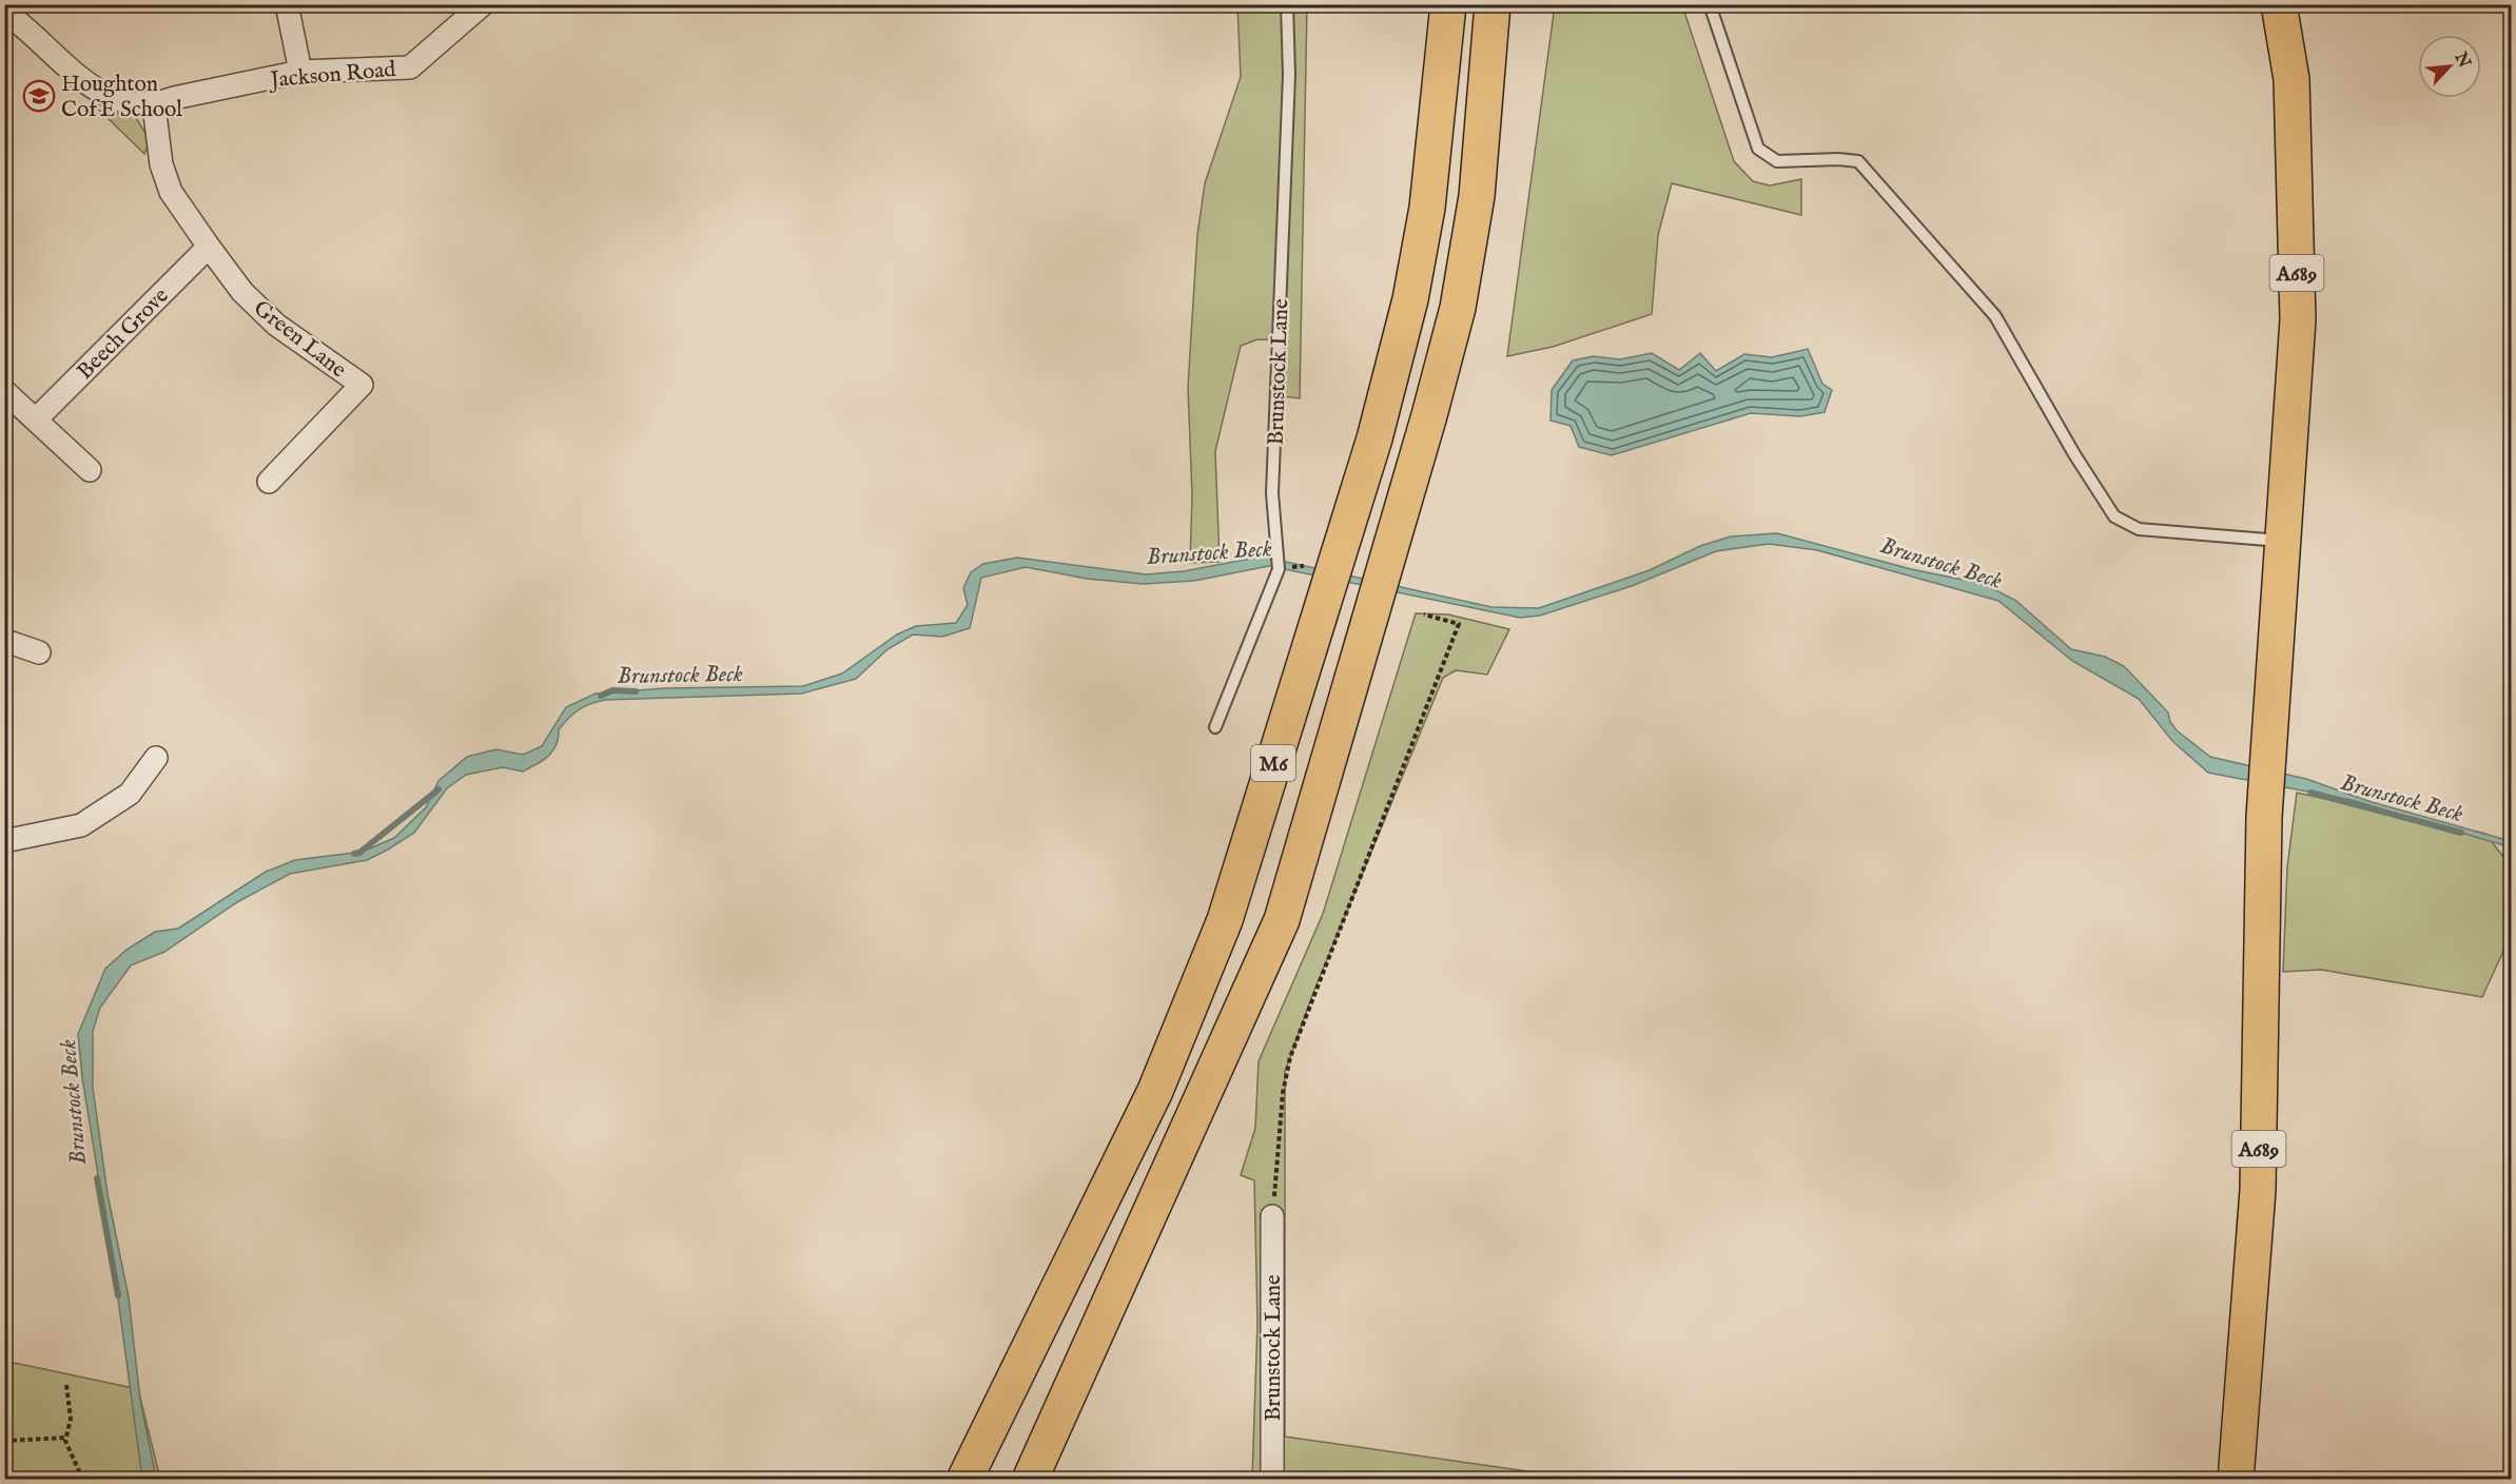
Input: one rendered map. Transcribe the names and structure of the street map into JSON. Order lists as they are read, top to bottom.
{
  "streets": {
    "highway": ["A689", "M6"],
    "street": [
      "Jackson Road",
      "Beech Grove",
      "Green Lane",
      "Brunstock Lane"
    ]
  },
  "crossings": [
    ["Jackson Road", "Green Lane"],
    ["Beech Grove", "Green Lane"]
  ],
  "water": ["Brunstock Beck"],
  "places": {
    "school or university": ["Houghton CofE School"]
  },
  "north": "top right"
}
